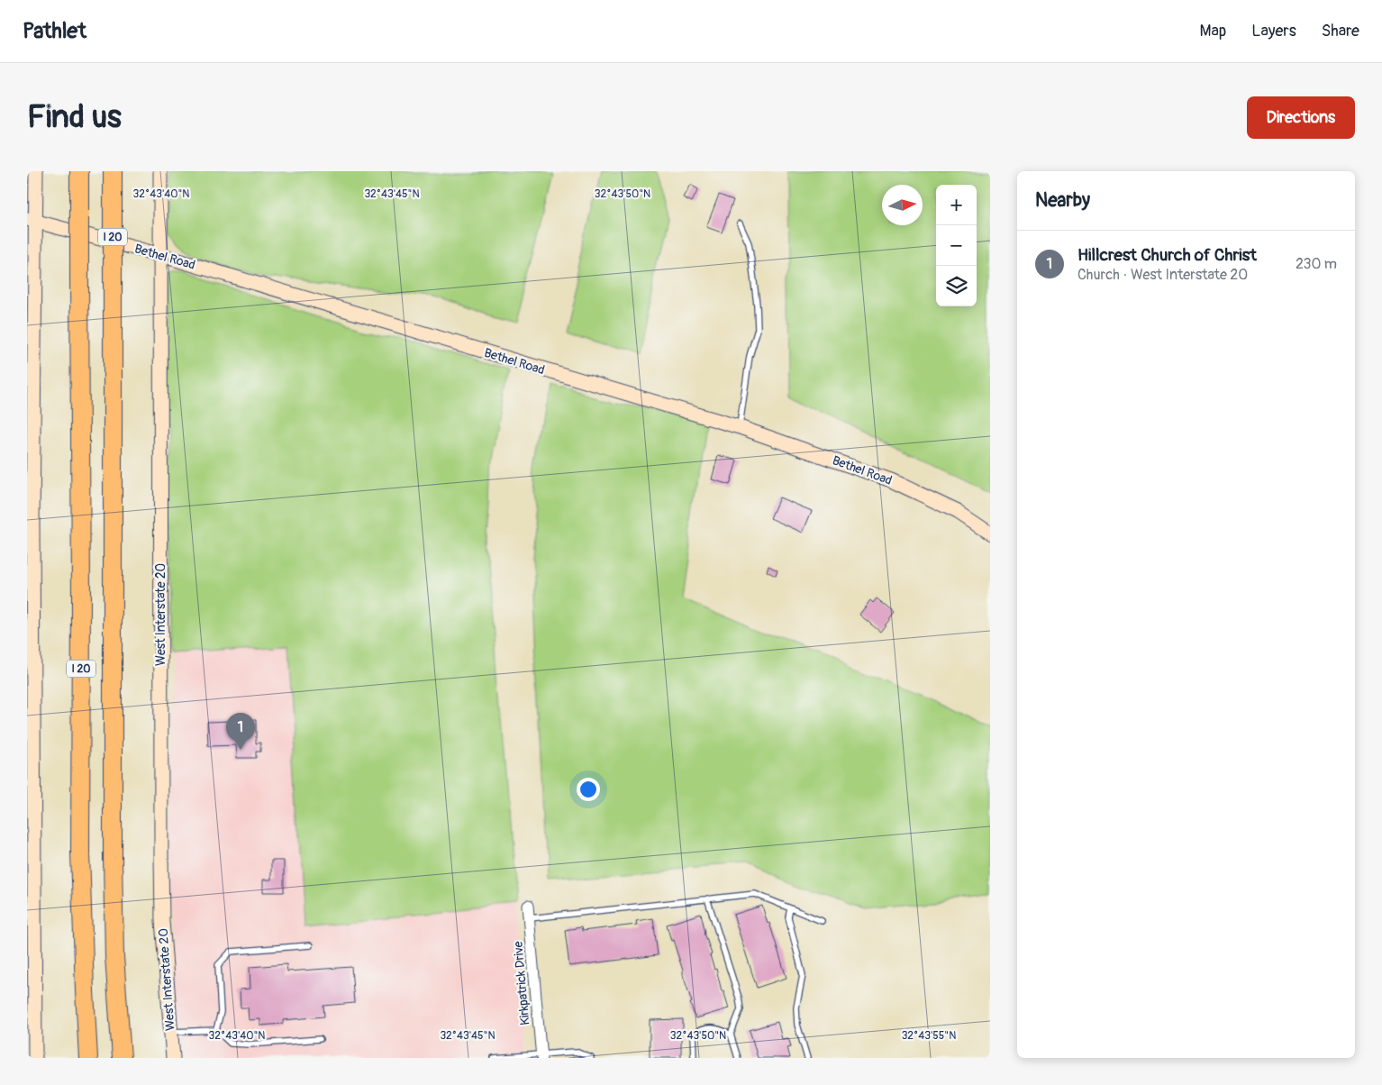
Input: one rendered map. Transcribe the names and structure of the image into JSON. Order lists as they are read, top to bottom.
{
  "streets": {
    "highway": ["I 20"],
    "main road": ["Bethel Road", "West Interstate 20"],
    "street": ["Kirkpatrick Drive"]
  },
  "crossings": [
    ["Bethel Road", "West Interstate 20"]
  ],
  "north": "right",
  "page": {
    "header": "Pathlet",
    "nav": ["Map", "Layers", "Share"],
    "buttons": "Directions",
    "title": "Find us",
    "heading": "Nearby",
    "map_buttons": ["+", "−"],
    "list": [
      {
        "mark": "1",
        "name": "Hillcrest Church of Christ",
        "note": "Church · West Interstate 20",
        "value": "230 m"
      }
    ],
    "pins": "1"
  },
  "coordinates": [
    "32°43'40\"N",
    "32°43'45\"N",
    "32°43'50\"N",
    "32°43'55\"N"
  ]
}
